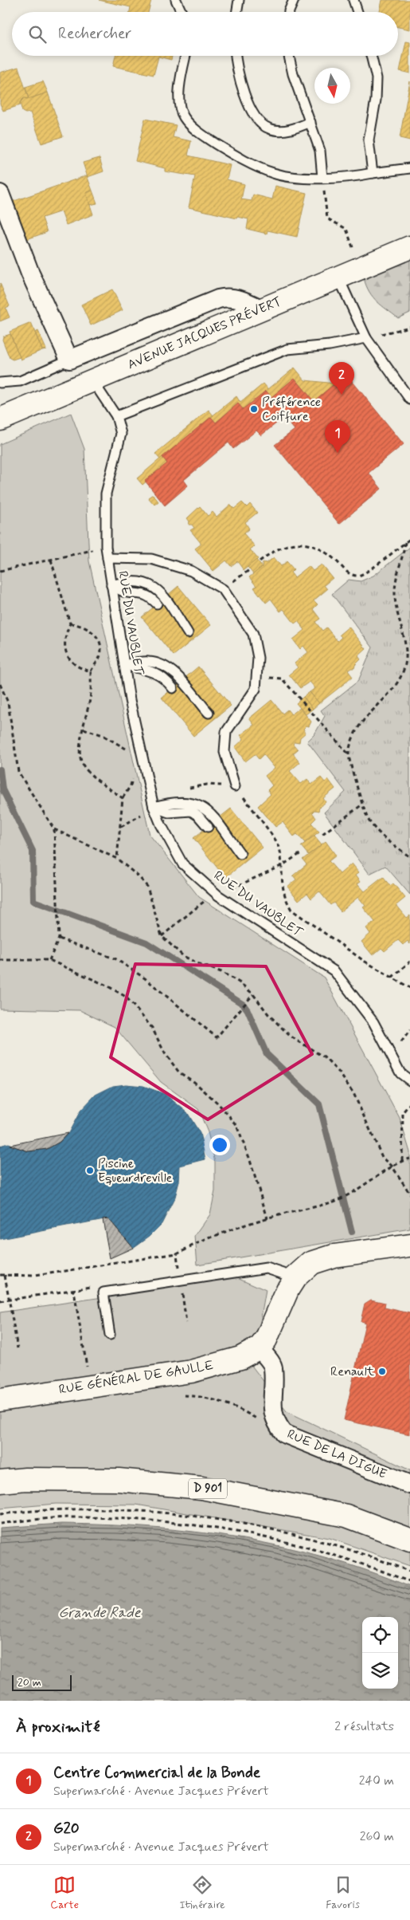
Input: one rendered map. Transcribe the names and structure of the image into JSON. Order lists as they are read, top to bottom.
{
  "streets": {
    "main road": ["AVENUE JACQUES PRÉVERT", "RUE GÉNÉRAL DE GAULLE", "D 901"],
    "street": ["RUE DE LA DIGUE"],
    "lane": ["RUE DU VAUBLET"]
  },
  "crossings": [
    ["AVENUE JACQUES PRÉVERT", "RUE DU VAUBLET"],
    ["RUE GÉNÉRAL DE GAULLE", "RUE DE LA DIGUE"]
  ],
  "water": ["Grande Rade"],
  "places": ["Préférence Coiffure", "Piscine Equeurdreville", "Renault"],
  "scale_bar": "20 m",
  "north": "bottom",
  "page": {
    "search": "Rechercher",
    "pins": ["2", "1"],
    "scale": "20 m",
    "heading": ["À proximité", "2 résultats"],
    "list": [
      {
        "mark": "1",
        "name": "Centre Commercial de la Bonde",
        "note": "Supermarché · Avenue Jacques Prévert",
        "value": "240 m"
      },
      {
        "mark": "2",
        "name": "G20",
        "note": "Supermarché · Avenue Jacques Prévert",
        "value": "260 m"
      }
    ],
    "nav": ["Carte", "Itinéraire", "Favoris"]
  }
}
